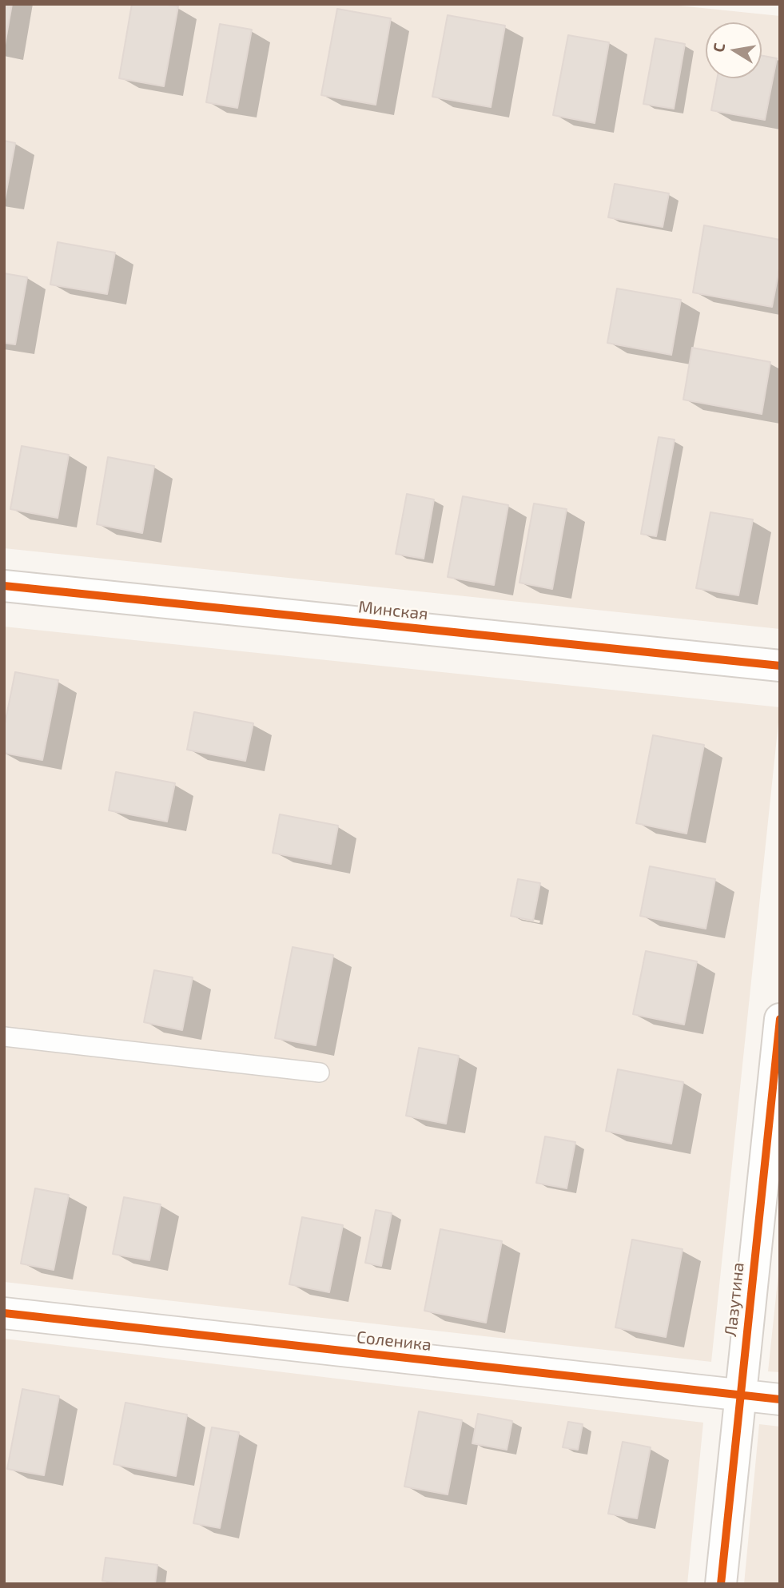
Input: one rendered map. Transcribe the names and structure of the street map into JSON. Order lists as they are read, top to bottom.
{
  "streets": {
    "street": ["Минская", "Лазутина", "Соленика"]
  },
  "crossings": [
    ["Лазутина", "Соленика"]
  ],
  "north": "left"
}
